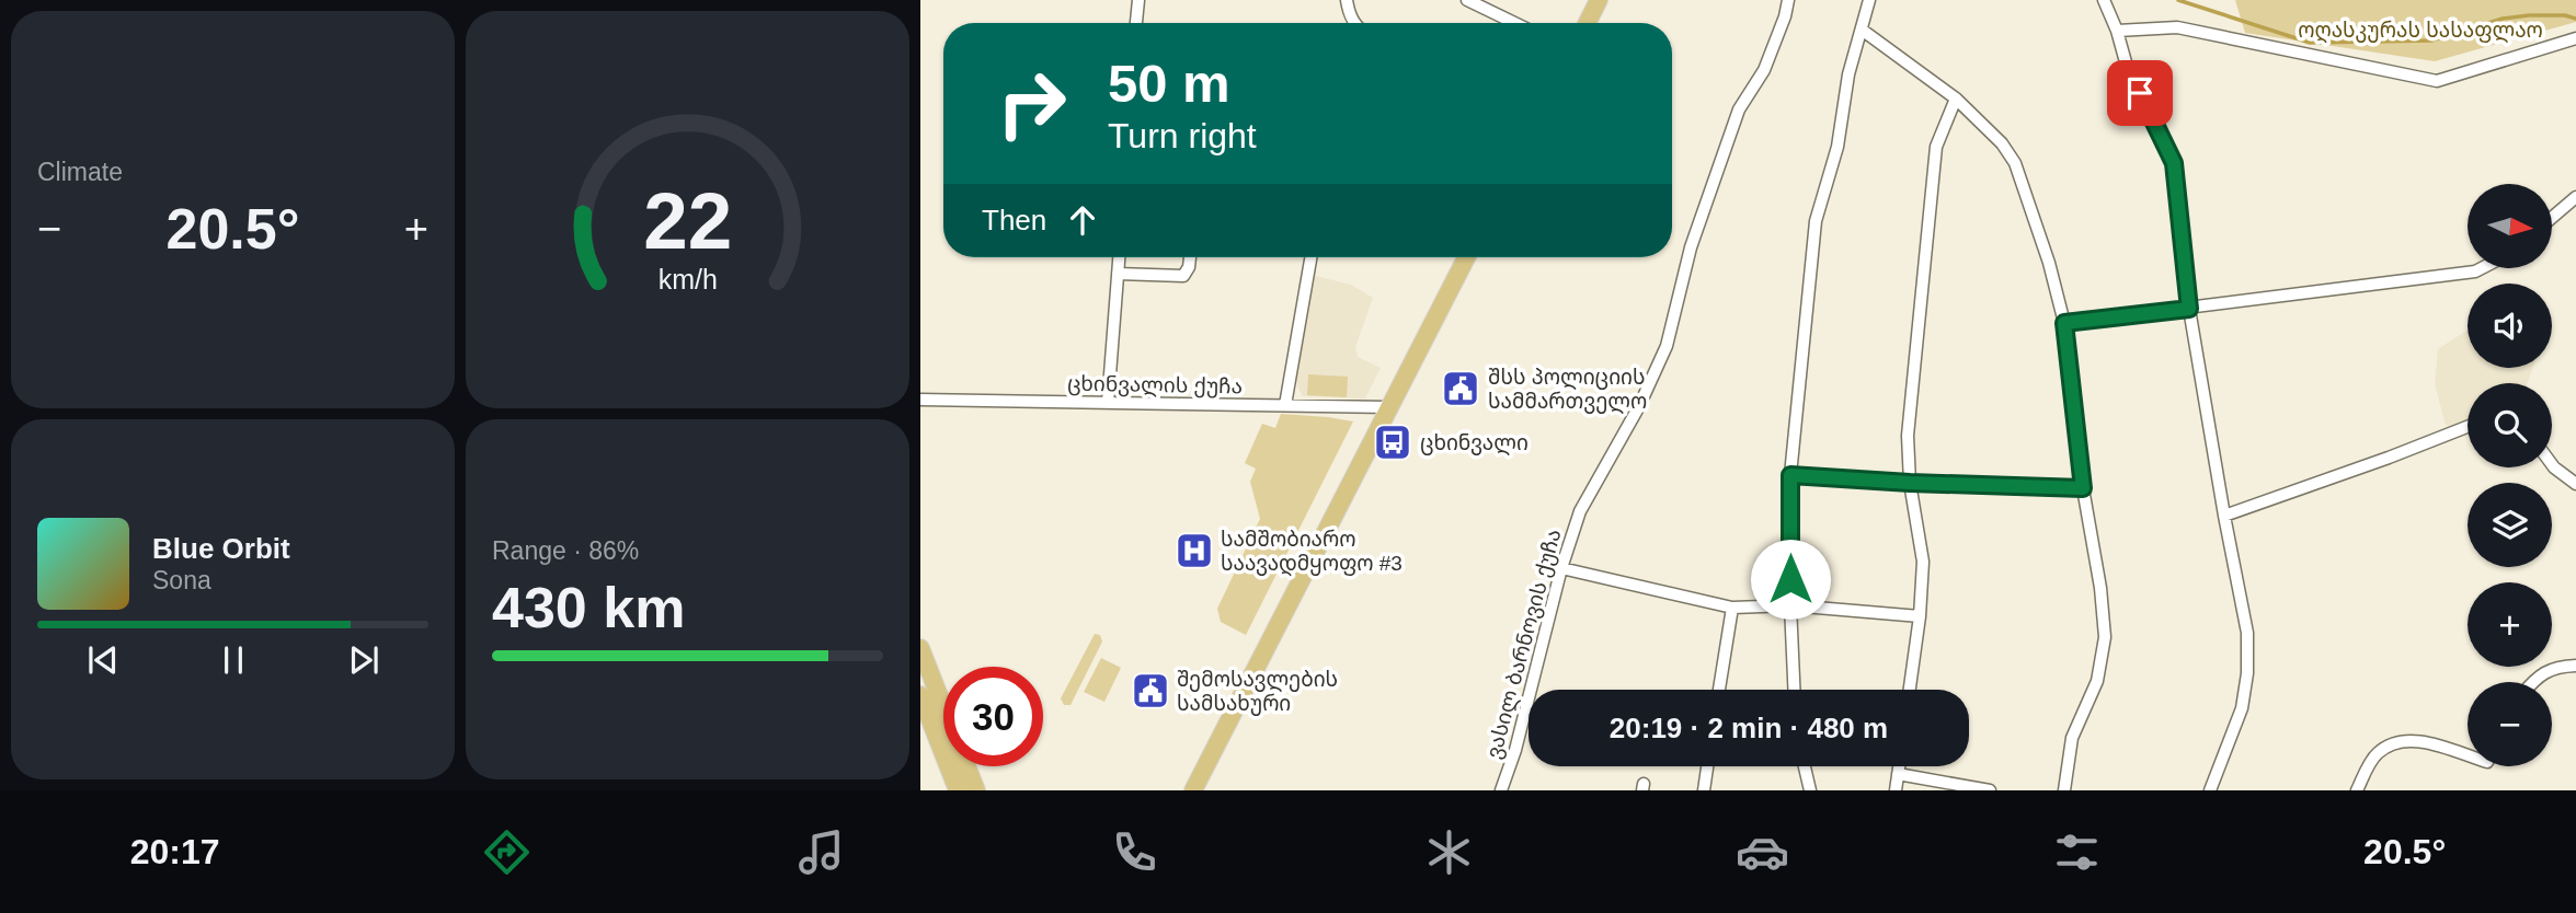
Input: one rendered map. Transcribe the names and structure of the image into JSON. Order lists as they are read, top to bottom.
{
  "streets": {
    "street": ["ცხინვალის ქუჩა", "ვასილ ბარნოვის ქუჩა"]
  },
  "parks": ["ოღასკურას სასაფლაო"],
  "places": {
    "public building": ["შსს პოლიციის სამმართველო", "შემოსავლების სამსახური"],
    "bus stop": ["ცხინვალი"],
    "hospital": ["სამშობიარო საავადმყოფო #3"]
  },
  "north": "right",
  "page": {
    "tile": [
      "Climate",
      ["Range · 86%", "430 km"]
    ],
    "turn": ["50 m", "Turn right"],
    "map_buttons": ["+", "−"],
    "then": "Then",
    "heat": ["−", "20.5°", "+"],
    "song": ["Blue Orbit", "Sona"],
    "limit": "30",
    "trip": "20:19 · 2 min · 480 m",
    "tabs": ["20:17", "20.5°"],
    "gauge": ["22", "km/h"]
  }
}
